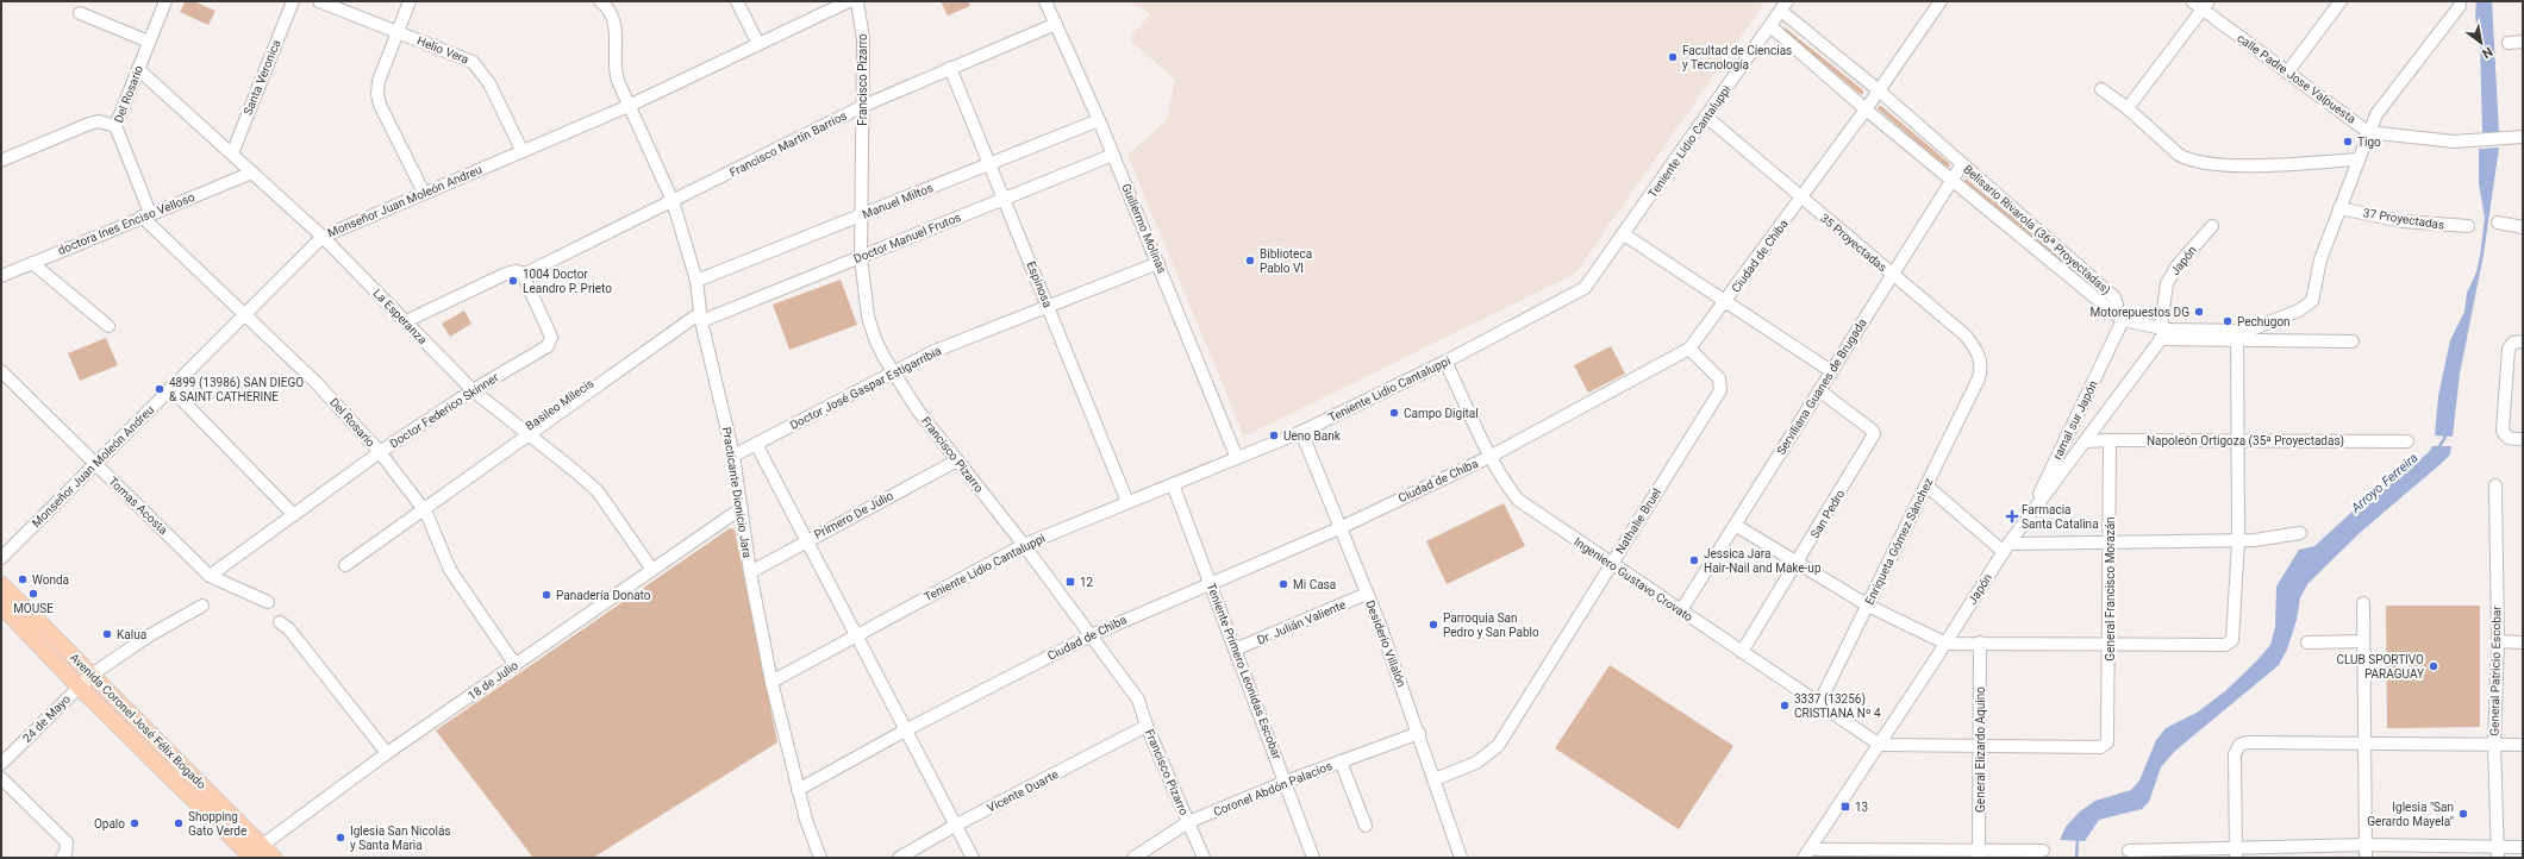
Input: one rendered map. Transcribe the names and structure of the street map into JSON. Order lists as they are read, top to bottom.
{
  "streets": {
    "main road": ["Avenida Coronel José Félix Bogado"],
    "street": [
      "Helio Vera",
      "Santa Veronica",
      "calle Padre Jose Valpuesta",
      "Francisco Pizarro",
      "Del Rosario",
      "Teniente Lidio Cantaluppi",
      "Francisco Martín Barrios",
      "Monseñor Juan Moleón Andreu",
      "Manuel Miltos",
      "37 Proyectadas",
      "doctora Ines Enciso Velloso",
      "Guillermo Molinas",
      "Belisario Rivarola (36ª Proyectadas)",
      "Doctor Manuel Frutos",
      "35 Proyectadas",
      "Ciudad de Chiba",
      "Japón",
      "Espinosa",
      "La Esperanza",
      "Serviliana Guanes de Brugada",
      "Doctor José Gaspar Estigarribia",
      "Basileo Milecis",
      "Doctor Federico Skinner",
      "ramal sur Japón",
      "Napoleón Ortigoza (35ª Proyectadas)",
      "Practicante Dionicio Jara",
      "Tomas Acosta",
      "San Pedro",
      "Primero De Julio",
      "Nathalie Bruel",
      "Enriqueta Gómez Sánchez",
      "Ingeniero Gustavo Crovato",
      "General Francisco Morazán",
      "Dr. Julián Valiente",
      "Desiderio Villalón",
      "Teniente Primero Leonidas Escobar",
      "General Patricio Escobar",
      "18 de Julio",
      "24 de Mayo",
      "General Elizardo Aquino",
      "Coronel Abdón Palacios",
      "Vicente Duarte"
    ]
  },
  "crossings": [
    ["Helio Vera", "Monseñor Juan Moleón Andreu"],
    ["Santa Veronica", "La Esperanza"],
    ["Francisco Pizarro", "Teniente Lidio Cantaluppi"],
    ["Francisco Pizarro", "Francisco Martín Barrios"],
    ["Francisco Pizarro", "Manuel Miltos"],
    ["Francisco Pizarro", "Doctor Manuel Frutos"],
    ["Francisco Pizarro", "Ciudad de Chiba"],
    ["Francisco Pizarro", "Doctor José Gaspar Estigarribia"],
    ["Francisco Pizarro", "Primero De Julio"],
    ["Francisco Pizarro", "Coronel Abdón Palacios"],
    ["Francisco Pizarro", "Vicente Duarte"],
    ["Del Rosario", "Monseñor Juan Moleón Andreu"],
    ["Del Rosario", "doctora Ines Enciso Velloso"],
    ["Del Rosario", "La Esperanza"],
    ["Del Rosario", "Basileo Milecis"],
    ["Del Rosario", "Doctor Federico Skinner"],
    ["Del Rosario", "18 de Julio"],
    ["Teniente Lidio Cantaluppi", "Guillermo Molinas"],
    ["Teniente Lidio Cantaluppi", "Belisario Rivarola (36ª Proyectadas)"],
    ["Teniente Lidio Cantaluppi", "35 Proyectadas"],
    ["Teniente Lidio Cantaluppi", "Espinosa"],
    ["Teniente Lidio Cantaluppi", "Practicante Dionicio Jara"],
    ["Teniente Lidio Cantaluppi", "Ingeniero Gustavo Crovato"],
    ["Teniente Lidio Cantaluppi", "Desiderio Villalón"],
    ["Teniente Lidio Cantaluppi", "Teniente Primero Leonidas Escobar"],
    ["Francisco Martín Barrios", "Guillermo Molinas"],
    ["Francisco Martín Barrios", "Espinosa"],
    ["Francisco Martín Barrios", "Doctor Federico Skinner"],
    ["Francisco Martín Barrios", "Practicante Dionicio Jara"],
    ["Monseñor Juan Moleón Andreu", "La Esperanza"],
    ["Monseñor Juan Moleón Andreu", "Practicante Dionicio Jara"],
    ["Monseñor Juan Moleón Andreu", "Tomas Acosta"],
    ["Manuel Miltos", "Guillermo Molinas"],
    ["Manuel Miltos", "Espinosa"],
    ["Manuel Miltos", "Practicante Dionicio Jara"],
    ["doctora Ines Enciso Velloso", "La Esperanza"],
    ["Guillermo Molinas", "Doctor Manuel Frutos"],
    ["Guillermo Molinas", "Doctor José Gaspar Estigarribia"],
    ["Belisario Rivarola (36ª Proyectadas)", "Ciudad de Chiba"],
    ["Belisario Rivarola (36ª Proyectadas)", "Serviliana Guanes de Brugada"],
    ["Belisario Rivarola (36ª Proyectadas)", "ramal sur Japón"],
    ["Doctor Manuel Frutos", "Espinosa"],
    ["Doctor Manuel Frutos", "Basileo Milecis"],
    ["Doctor Manuel Frutos", "Practicante Dionicio Jara"],
    ["35 Proyectadas", "Ciudad de Chiba"],
    ["35 Proyectadas", "Serviliana Guanes de Brugada"],
    ["35 Proyectadas", "Enriqueta Gómez Sánchez"],
    ["Ciudad de Chiba", "Practicante Dionicio Jara"],
    ["Ciudad de Chiba", "Nathalie Bruel"],
    ["Ciudad de Chiba", "Ingeniero Gustavo Crovato"],
    ["Ciudad de Chiba", "Desiderio Villalón"],
    ["Ciudad de Chiba", "Teniente Primero Leonidas Escobar"],
    ["Japón", "ramal sur Japón"],
    ["Japón", "Napoleón Ortigoza (35ª Proyectadas)"],
    ["Japón", "Ingeniero Gustavo Crovato"],
    ["Espinosa", "Doctor José Gaspar Estigarribia"],
    ["La Esperanza", "Basileo Milecis"],
    ["La Esperanza", "Doctor Federico Skinner"],
    ["La Esperanza", "18 de Julio"],
    ["Serviliana Guanes de Brugada", "San Pedro"],
    ["Serviliana Guanes de Brugada", "Ingeniero Gustavo Crovato"],
    ["Doctor José Gaspar Estigarribia", "Practicante Dionicio Jara"],
    ["Basileo Milecis", "Practicante Dionicio Jara"],
    ["Doctor Federico Skinner", "Tomas Acosta"],
    ["Napoleón Ortigoza (35ª Proyectadas)", "General Francisco Morazán"],
    ["Practicante Dionicio Jara", "Primero De Julio"],
    ["Practicante Dionicio Jara", "18 de Julio"],
    ["San Pedro", "Ingeniero Gustavo Crovato"],
    ["Nathalie Bruel", "Ingeniero Gustavo Crovato"],
    ["Nathalie Bruel", "Desiderio Villalón"],
    ["Enriqueta Gómez Sánchez", "Ingeniero Gustavo Crovato"],
    ["General Francisco Morazán", "General Elizardo Aquino"],
    ["Dr. Julián Valiente", "Desiderio Villalón"],
    ["Dr. Julián Valiente", "Teniente Primero Leonidas Escobar"],
    ["Desiderio Villalón", "Coronel Abdón Palacios"],
    ["Teniente Primero Leonidas Escobar", "Coronel Abdón Palacios"],
    ["18 de Julio", "Avenida Coronel José Félix Bogado"],
    ["24 de Mayo", "Avenida Coronel José Félix Bogado"]
  ],
  "water": ["Arroyo Ferreira"],
  "places": {
    "other": [
      "Facultad de Ciencias y Tecnología",
      "Tigo",
      "Biblioteca Pablo VI",
      "1004 Doctor Leandro P. Prieto",
      "Motorepuestos DG",
      "Pechugon",
      "4899 (13986) SAN DIEGO & SAINT CATHERINE",
      "Campo Digital",
      "Ueno Bank",
      "Jessica Jara Hair-Nail and Make-up",
      "Wonda",
      "Mi Casa",
      "MOUSE",
      "Panadería Donato",
      "Parroquia San Pedro y San Pablo",
      "Kalua",
      "CLUB SPORTIVO PARAGUAY",
      "3337 (13256) CRISTIANA Nº 4",
      "Iglesia \"San Gerardo Mayela\"",
      "Opalo",
      "Shopping Gato Verde",
      "Iglesia San Nicolás y Santa Maria"
    ],
    "health": ["Farmacia Santa Catalina"],
    "transit": ["12", "13"]
  },
  "north": "bottom right"
}
